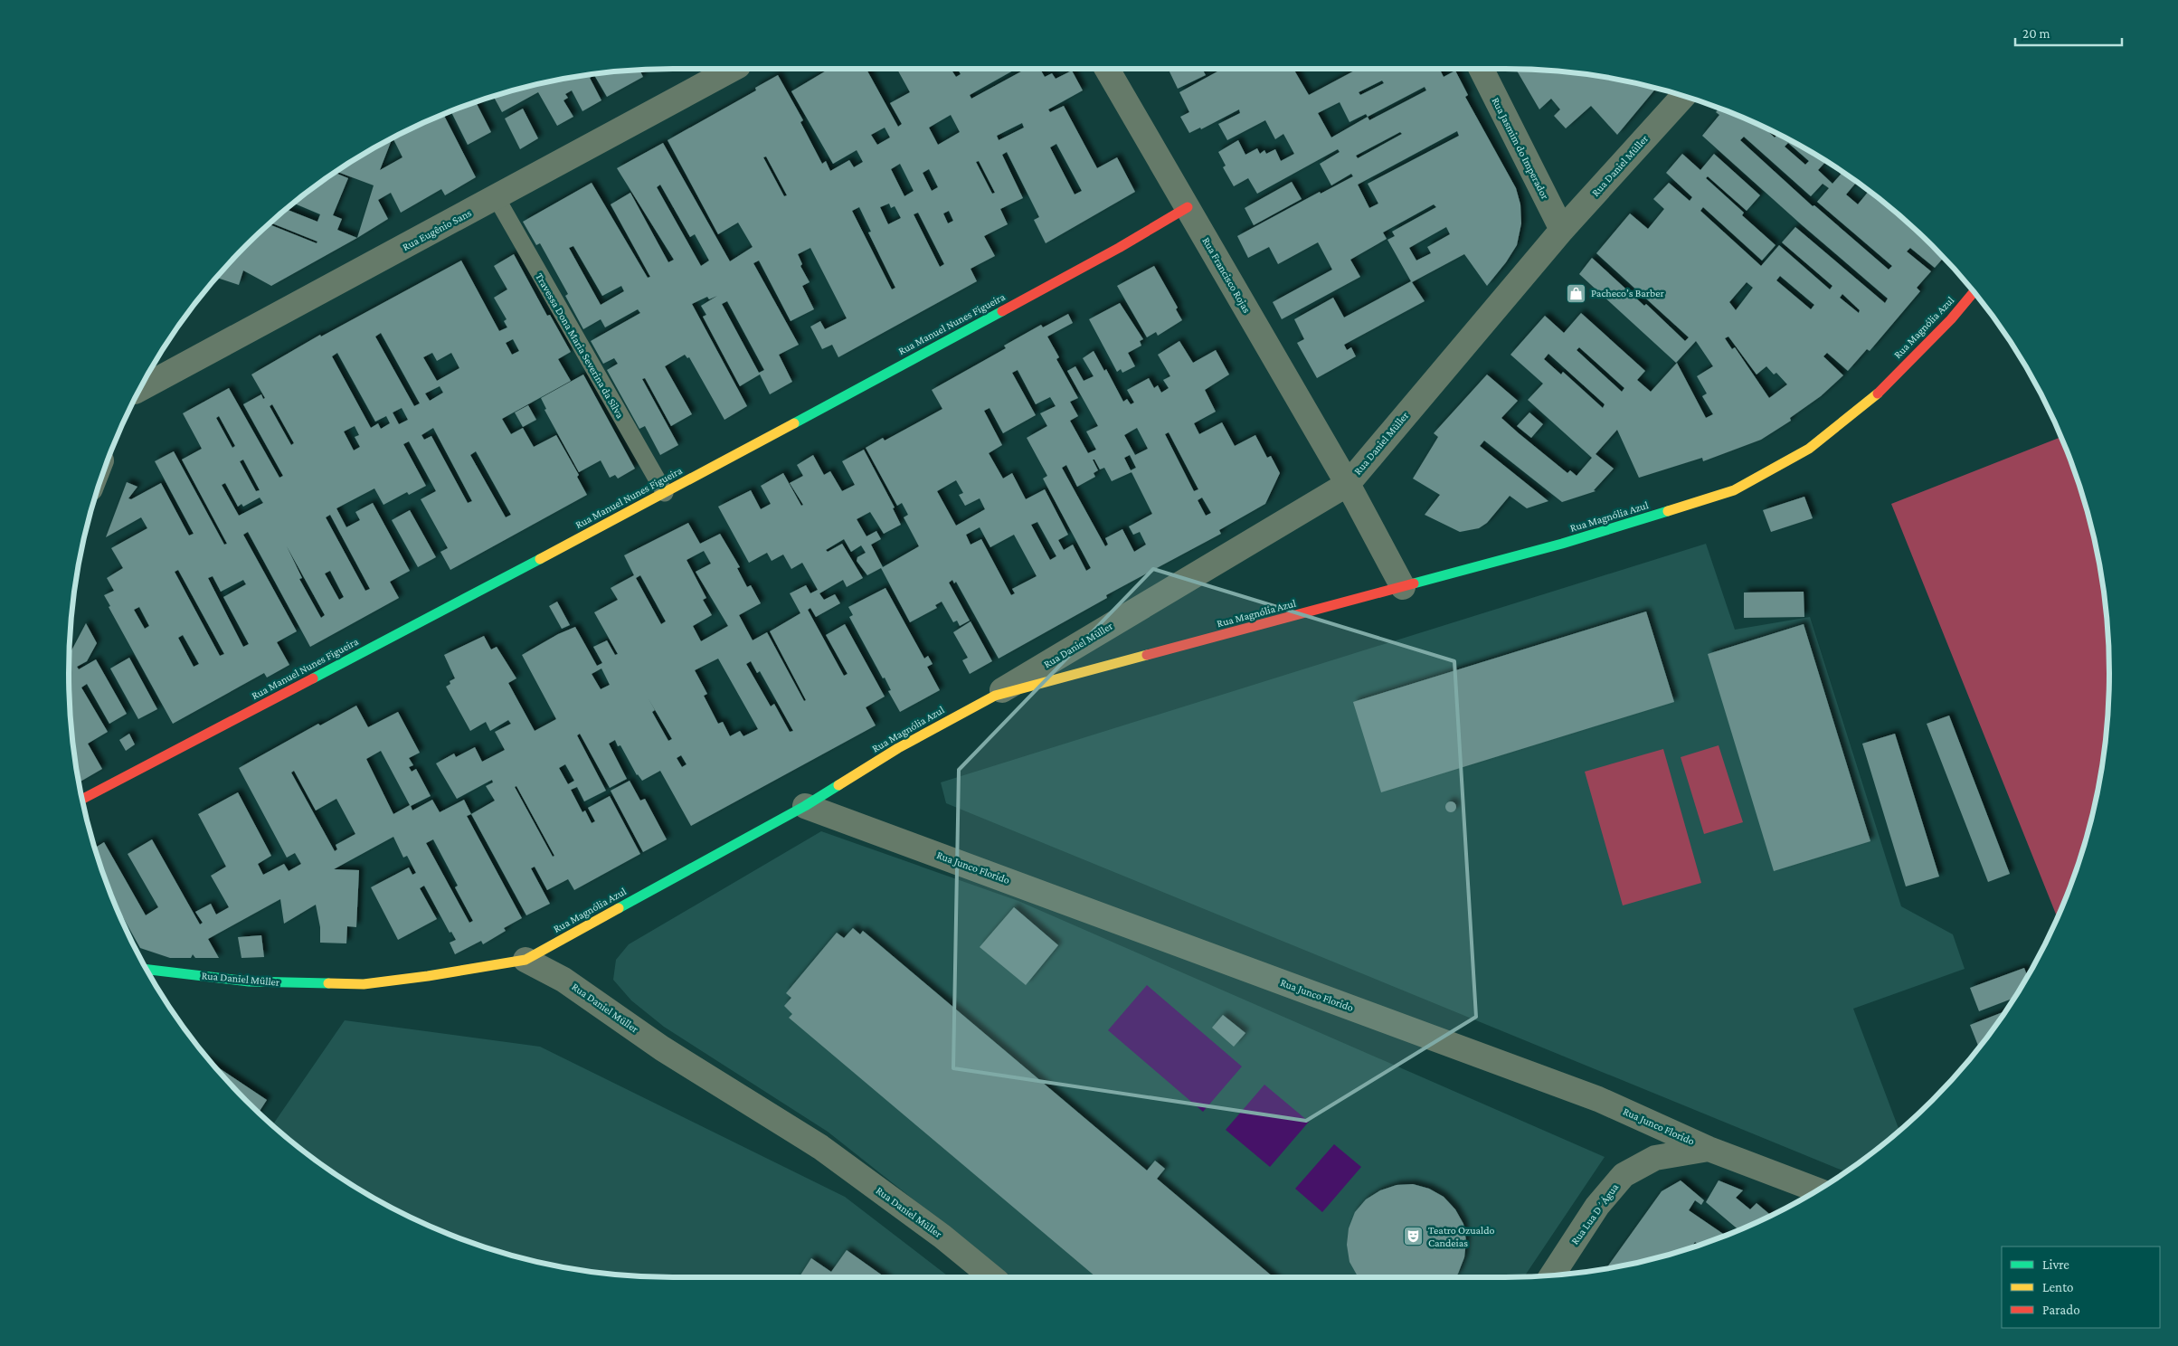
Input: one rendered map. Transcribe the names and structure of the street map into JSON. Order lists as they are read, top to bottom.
{
  "streets": {
    "street": [
      "Rua Jasmim do Imperador",
      "Rua Daniel Müller",
      "Rua Eugênio Sans",
      "Rua Francisco Rojas",
      "Rua Manuel Nunes Figueira",
      "Rua Magnólia Azul",
      "Rua Junco Florido",
      "Rua Lua D´Água"
    ],
    "lane": ["Travessa Dona Maria Severina da Silva"]
  },
  "crossings": [
    ["Rua Jasmim do Imperador", "Rua Daniel Müller"],
    ["Rua Daniel Müller", "Rua Francisco Rojas"],
    ["Rua Daniel Müller", "Rua Magnólia Azul"],
    ["Rua Eugênio Sans", "Travessa Dona Maria Severina da Silva"],
    ["Rua Francisco Rojas", "Rua Manuel Nunes Figueira"],
    ["Rua Francisco Rojas", "Rua Magnólia Azul"],
    ["Rua Manuel Nunes Figueira", "Travessa Dona Maria Severina da Silva"],
    ["Rua Magnólia Azul", "Rua Junco Florido"],
    ["Rua Junco Florido", "Rua Lua D´Água"]
  ],
  "places": {
    "shop": ["Pacheco’s Barber"],
    "theatre": ["Teatro Ozualdo Candeias"]
  },
  "legend": ["Livre", "Lento", "Parado"],
  "scale_bar": "20 m"
}
